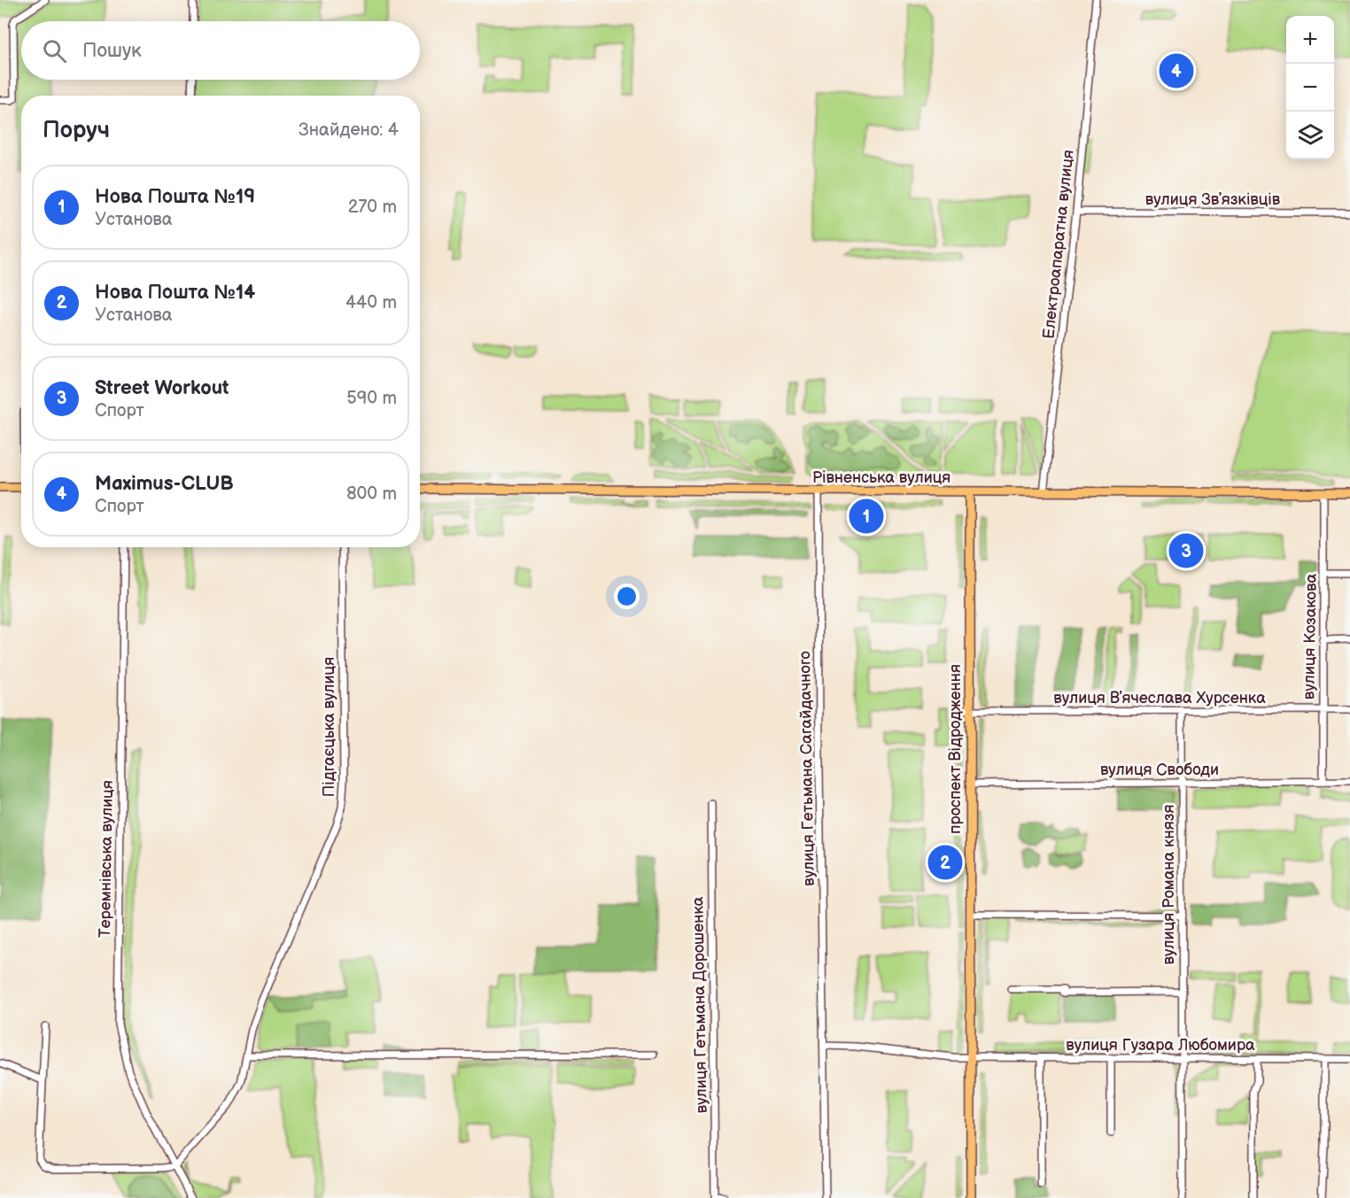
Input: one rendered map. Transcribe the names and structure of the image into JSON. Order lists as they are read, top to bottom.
{
  "streets": {
    "main road": ["Рівненська вулиця", "проспект Відродження"],
    "street": [
      "вулиця Звʼязківців",
      "Електроапаратна вулиця",
      "вулиця Козакова",
      "вулиця Вʼячеслава Хурсенка",
      "Підгаєцька вулиця",
      "вулиця Гетьмана Сагайдачного",
      "вулиця Свободи",
      "Теремнівська вулиця",
      "вулиця Романа князя",
      "вулиця Гетьмана Дорошенка",
      "вулиця Гузара Любомира"
    ]
  },
  "crossings": [
    ["вулиця Звʼязківців", "Електроапаратна вулиця"],
    ["Електроапаратна вулиця", "Рівненська вулиця"],
    ["Рівненська вулиця", "вулиця Козакова"],
    ["Рівненська вулиця", "проспект Відродження"],
    ["Рівненська вулиця", "вулиця Гетьмана Сагайдачного"],
    ["вулиця Козакова", "вулиця Вʼячеслава Хурсенка"],
    ["вулиця Козакова", "вулиця Свободи"],
    ["вулиця Вʼячеслава Хурсенка", "проспект Відродження"],
    ["вулиця Вʼячеслава Хурсенка", "вулиця Романа князя"],
    ["Підгаєцька вулиця", "Теремнівська вулиця"],
    ["проспект Відродження", "вулиця Свободи"],
    ["проспект Відродження", "вулиця Гузара Любомира"],
    ["вулиця Свободи", "вулиця Романа князя"],
    ["вулиця Романа князя", "вулиця Гузара Любомира"]
  ],
  "page": {
    "map_buttons": ["+", "−"],
    "search": "Пошук",
    "pins": [
      "4",
      "1",
      "3",
      "2"
    ],
    "heading": ["Поруч", "Знайдено: 4"],
    "list": [
      {
        "mark": "1",
        "name": "Нова Пошта №19",
        "note": "Установа",
        "value": "270 m"
      },
      {
        "mark": "2",
        "name": "Нова Пошта №14",
        "note": "Установа",
        "value": "440 m"
      },
      {
        "mark": "3",
        "name": "Street Workout",
        "note": "Спорт",
        "value": "590 m"
      },
      {
        "mark": "4",
        "name": "Maximus-CLUB",
        "note": "Спорт",
        "value": "800 m"
      }
    ]
  }
}
